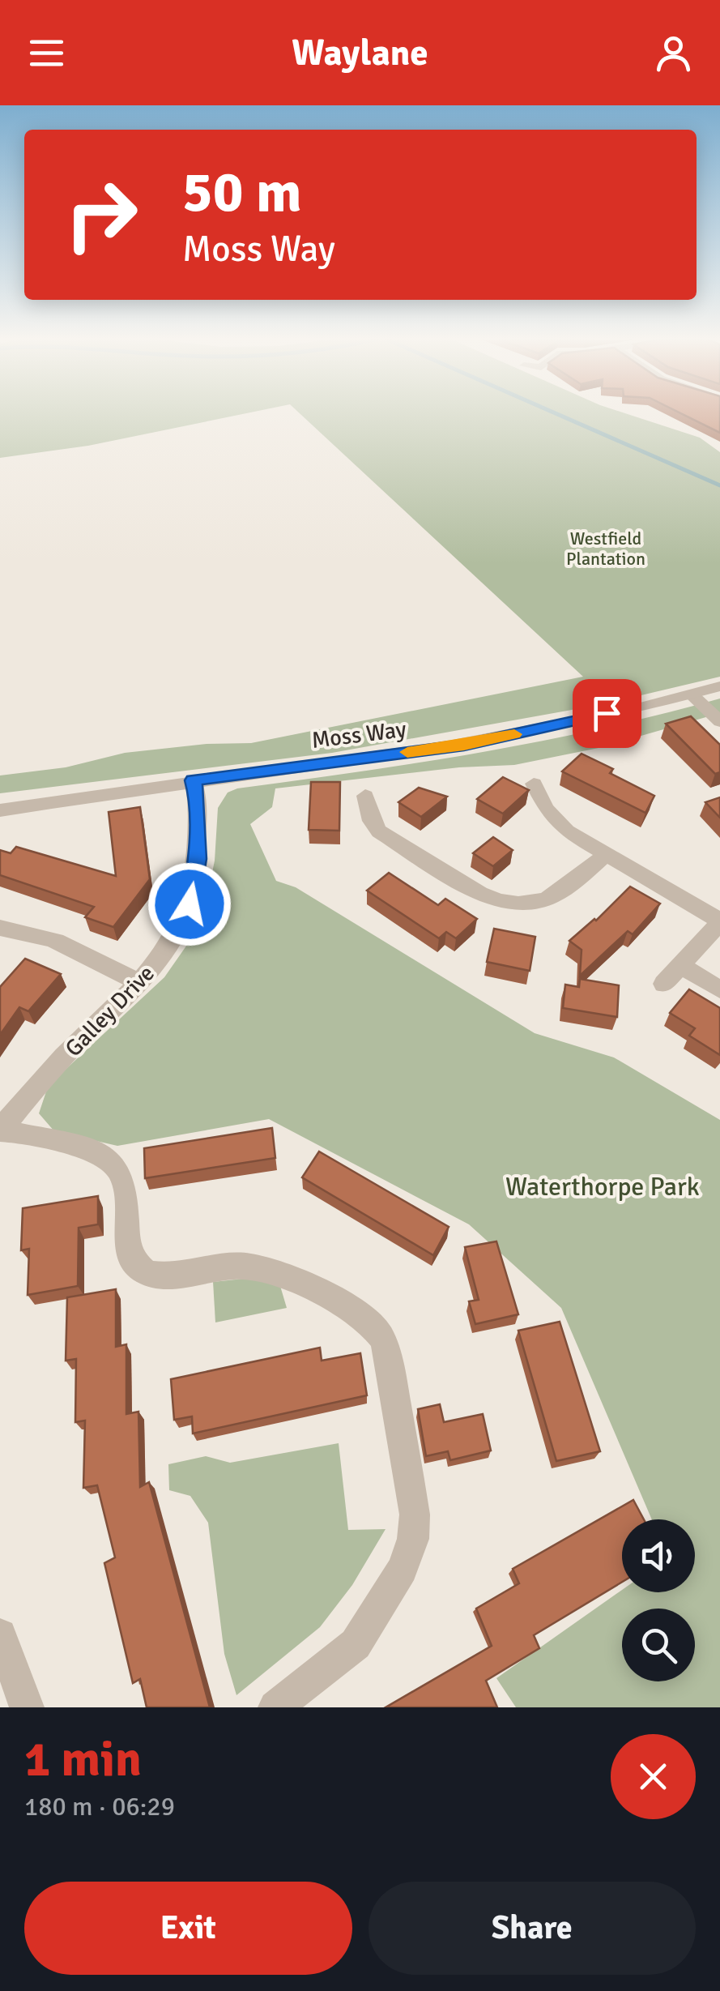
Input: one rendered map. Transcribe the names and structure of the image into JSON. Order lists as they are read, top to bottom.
{
  "streets": {
    "street": ["Moss Way", "Galley Drive"]
  },
  "crossings": [
    ["Moss Way", "Galley Drive"]
  ],
  "parks": ["Westfield Plantation", "Waterthorpe Park"],
  "page": {
    "header": "Waylane",
    "turn": ["50 m", "Moss Way"],
    "heading": ["1 min", "180 m · 06:29"],
    "buttons": ["Exit", "Share"]
  }
}
